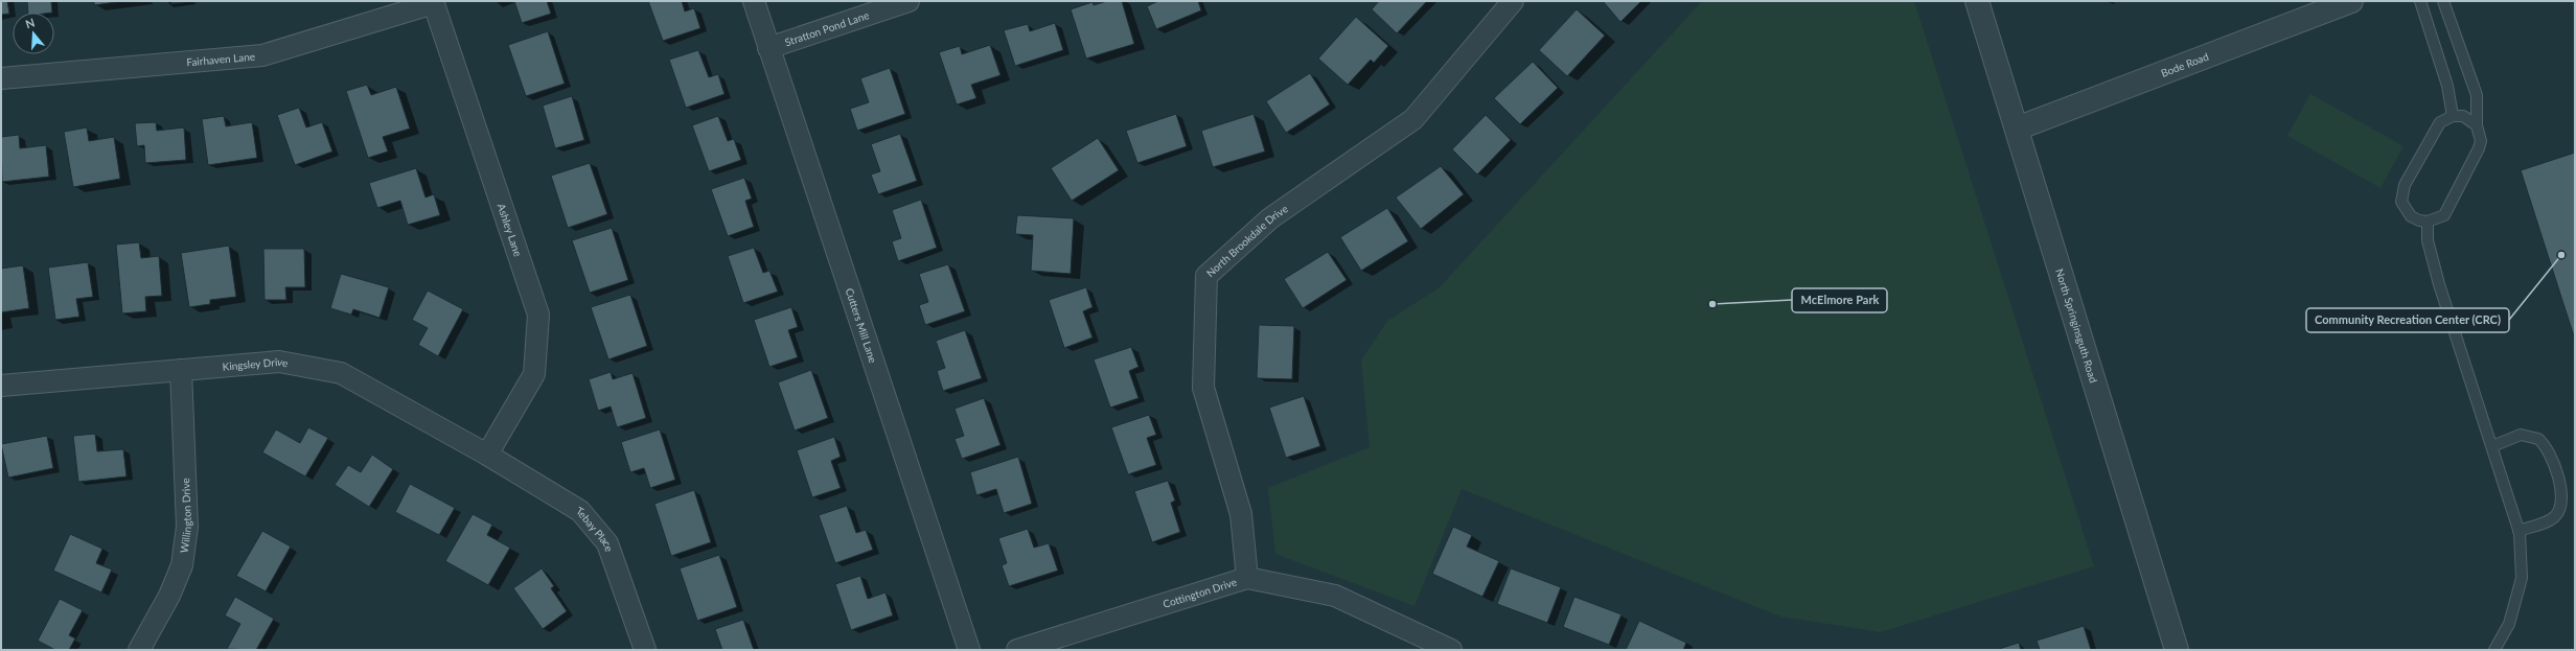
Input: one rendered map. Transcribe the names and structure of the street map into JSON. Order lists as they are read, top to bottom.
{
  "streets": {
    "street": [
      "Stratton Pond Lane",
      "Fairhaven Lane",
      "Bode Road",
      "Ashley Lane",
      "North Brookdale Drive",
      "North Springinsguth Road",
      "Cutters Mill Lane",
      "Kingsley Drive",
      "Willington Drive",
      "Tebay Place",
      "Cottington Drive"
    ]
  },
  "crossings": [
    ["Stratton Pond Lane", "Cutters Mill Lane"],
    ["Fairhaven Lane", "Ashley Lane"],
    ["Bode Road", "North Springinsguth Road"],
    ["Ashley Lane", "Kingsley Drive"],
    ["Ashley Lane", "Tebay Place"],
    ["North Brookdale Drive", "Cottington Drive"],
    ["Kingsley Drive", "Willington Drive"],
    ["Kingsley Drive", "Tebay Place"]
  ],
  "places": ["Community Recreation Center (CRC)", "McElmore Park"],
  "north": "top"
}
